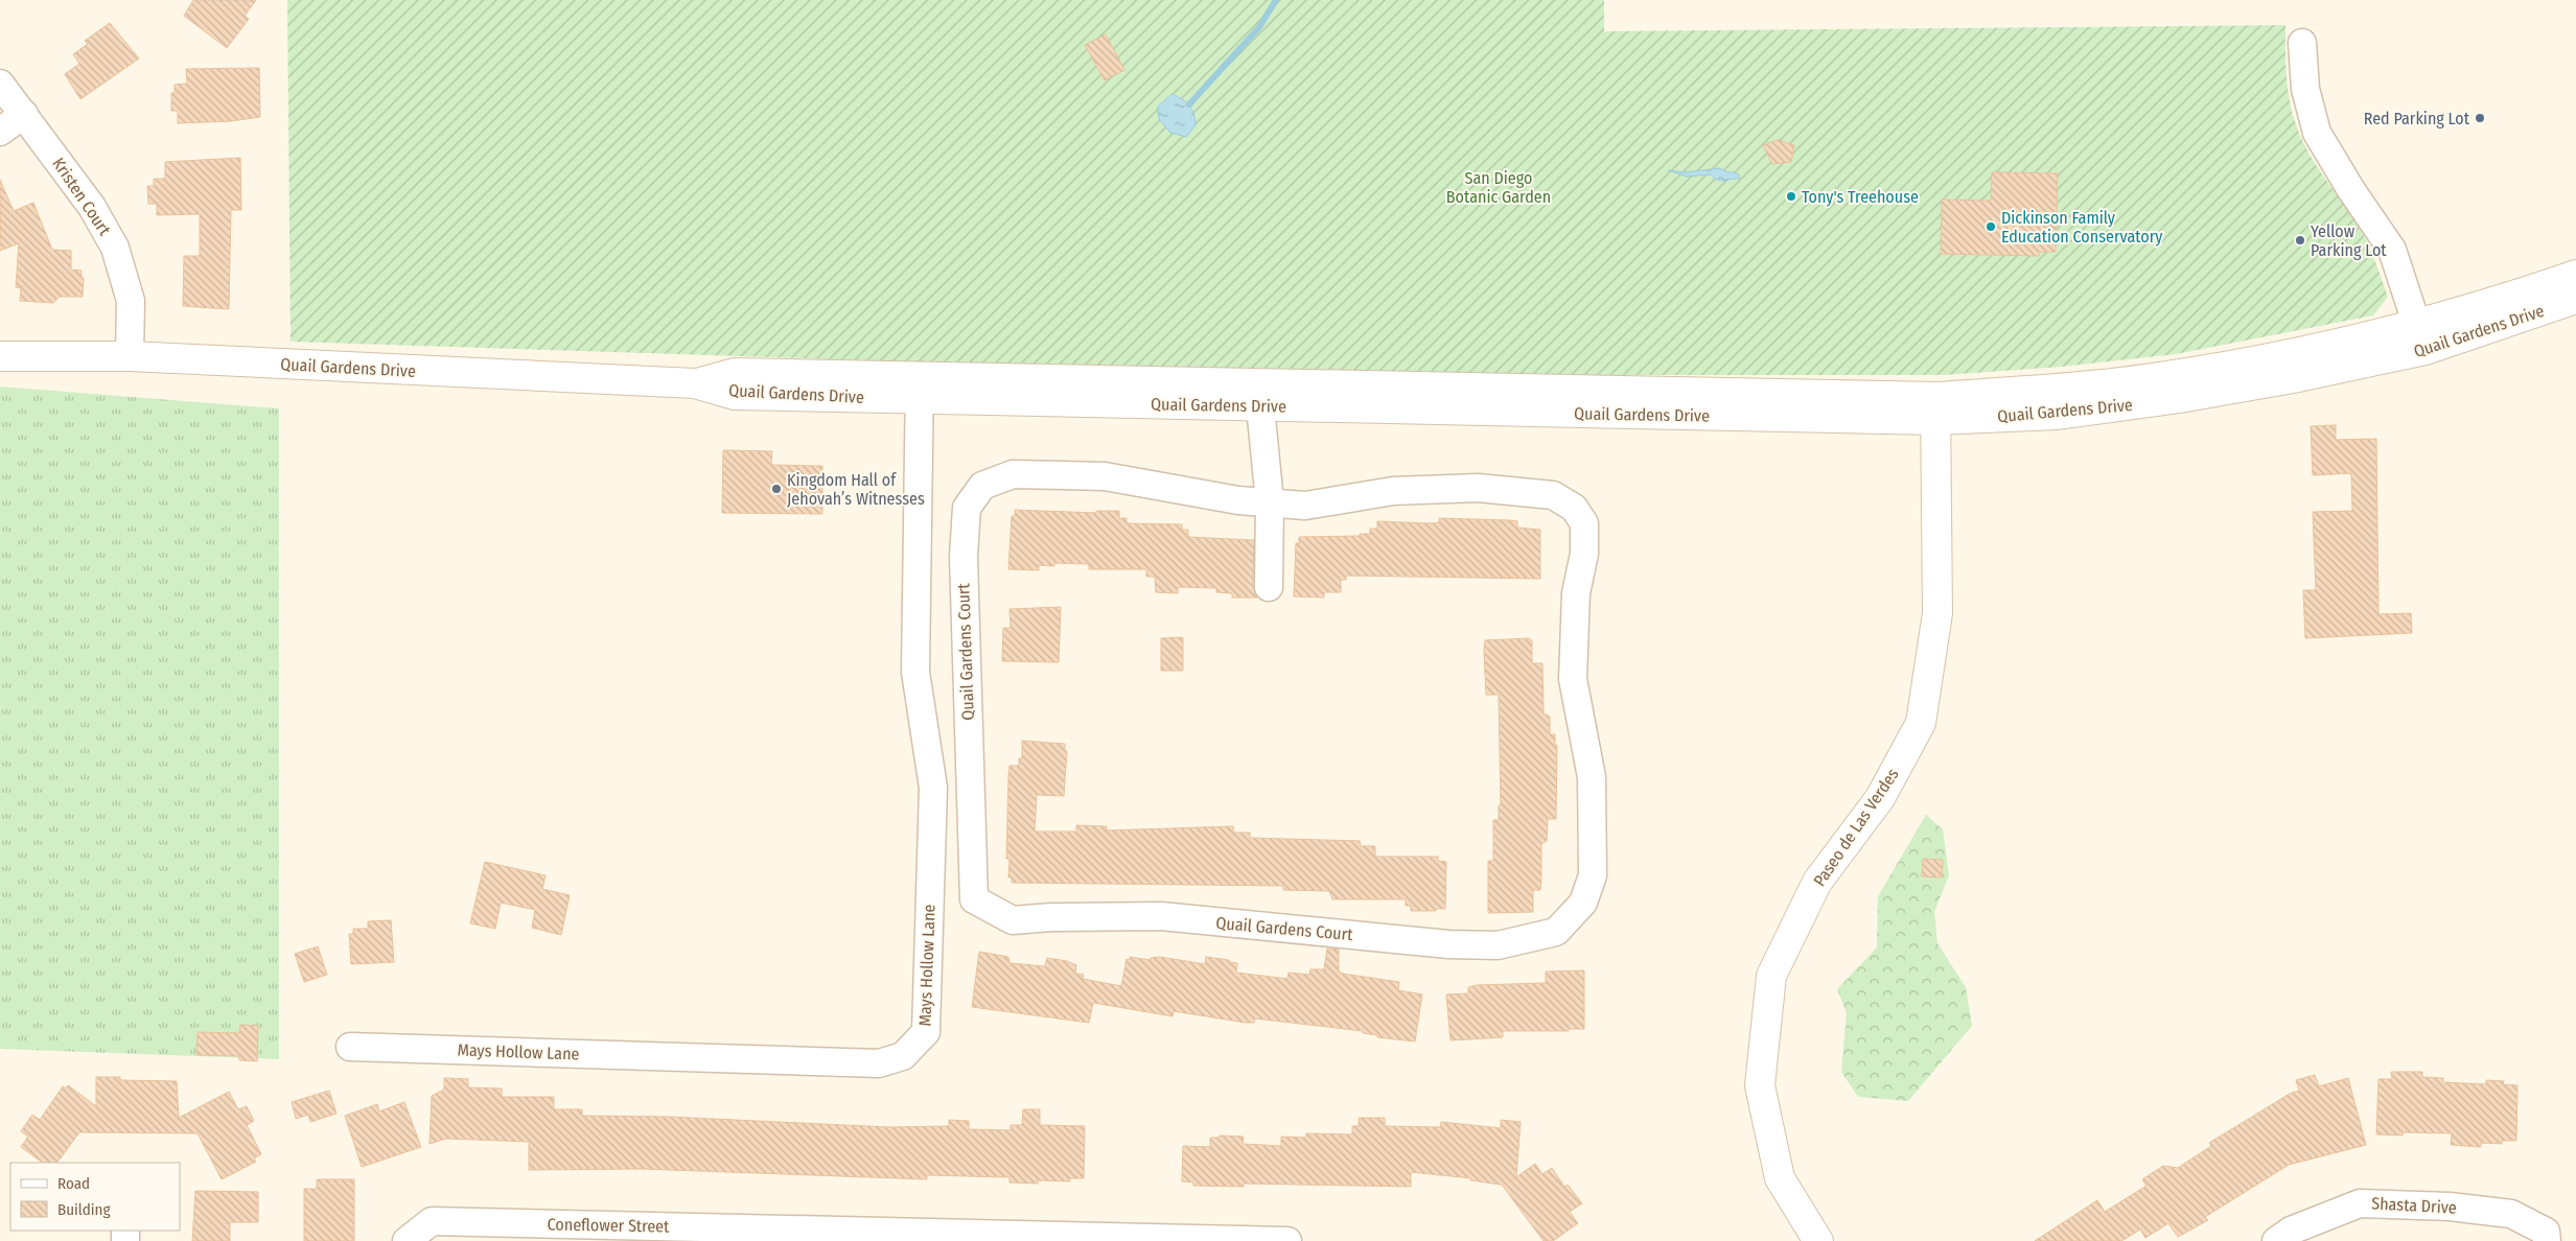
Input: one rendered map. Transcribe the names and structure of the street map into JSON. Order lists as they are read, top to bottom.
{
  "streets": {
    "main road": ["Quail Gardens Drive", "Paseo de Las Verdes"],
    "street": [
      "Kristen Court",
      "Quail Gardens Court",
      "Mays Hollow Lane",
      "Shasta Drive",
      "Coneflower Street"
    ]
  },
  "crossings": [
    ["Kristen Court", "Quail Gardens Drive"],
    ["Quail Gardens Drive", "Paseo de Las Verdes"],
    ["Quail Gardens Drive", "Mays Hollow Lane"]
  ],
  "parks": ["San Diego Botanic Garden"],
  "places": [
    "Red Parking Lot",
    "Tony's Treehouse",
    "Dickinson Family Education Conservatory",
    "Yellow Parking Lot",
    "Kingdom Hall of Jehovah’s Witnesses"
  ],
  "legend": ["Road", "Building"]
}
